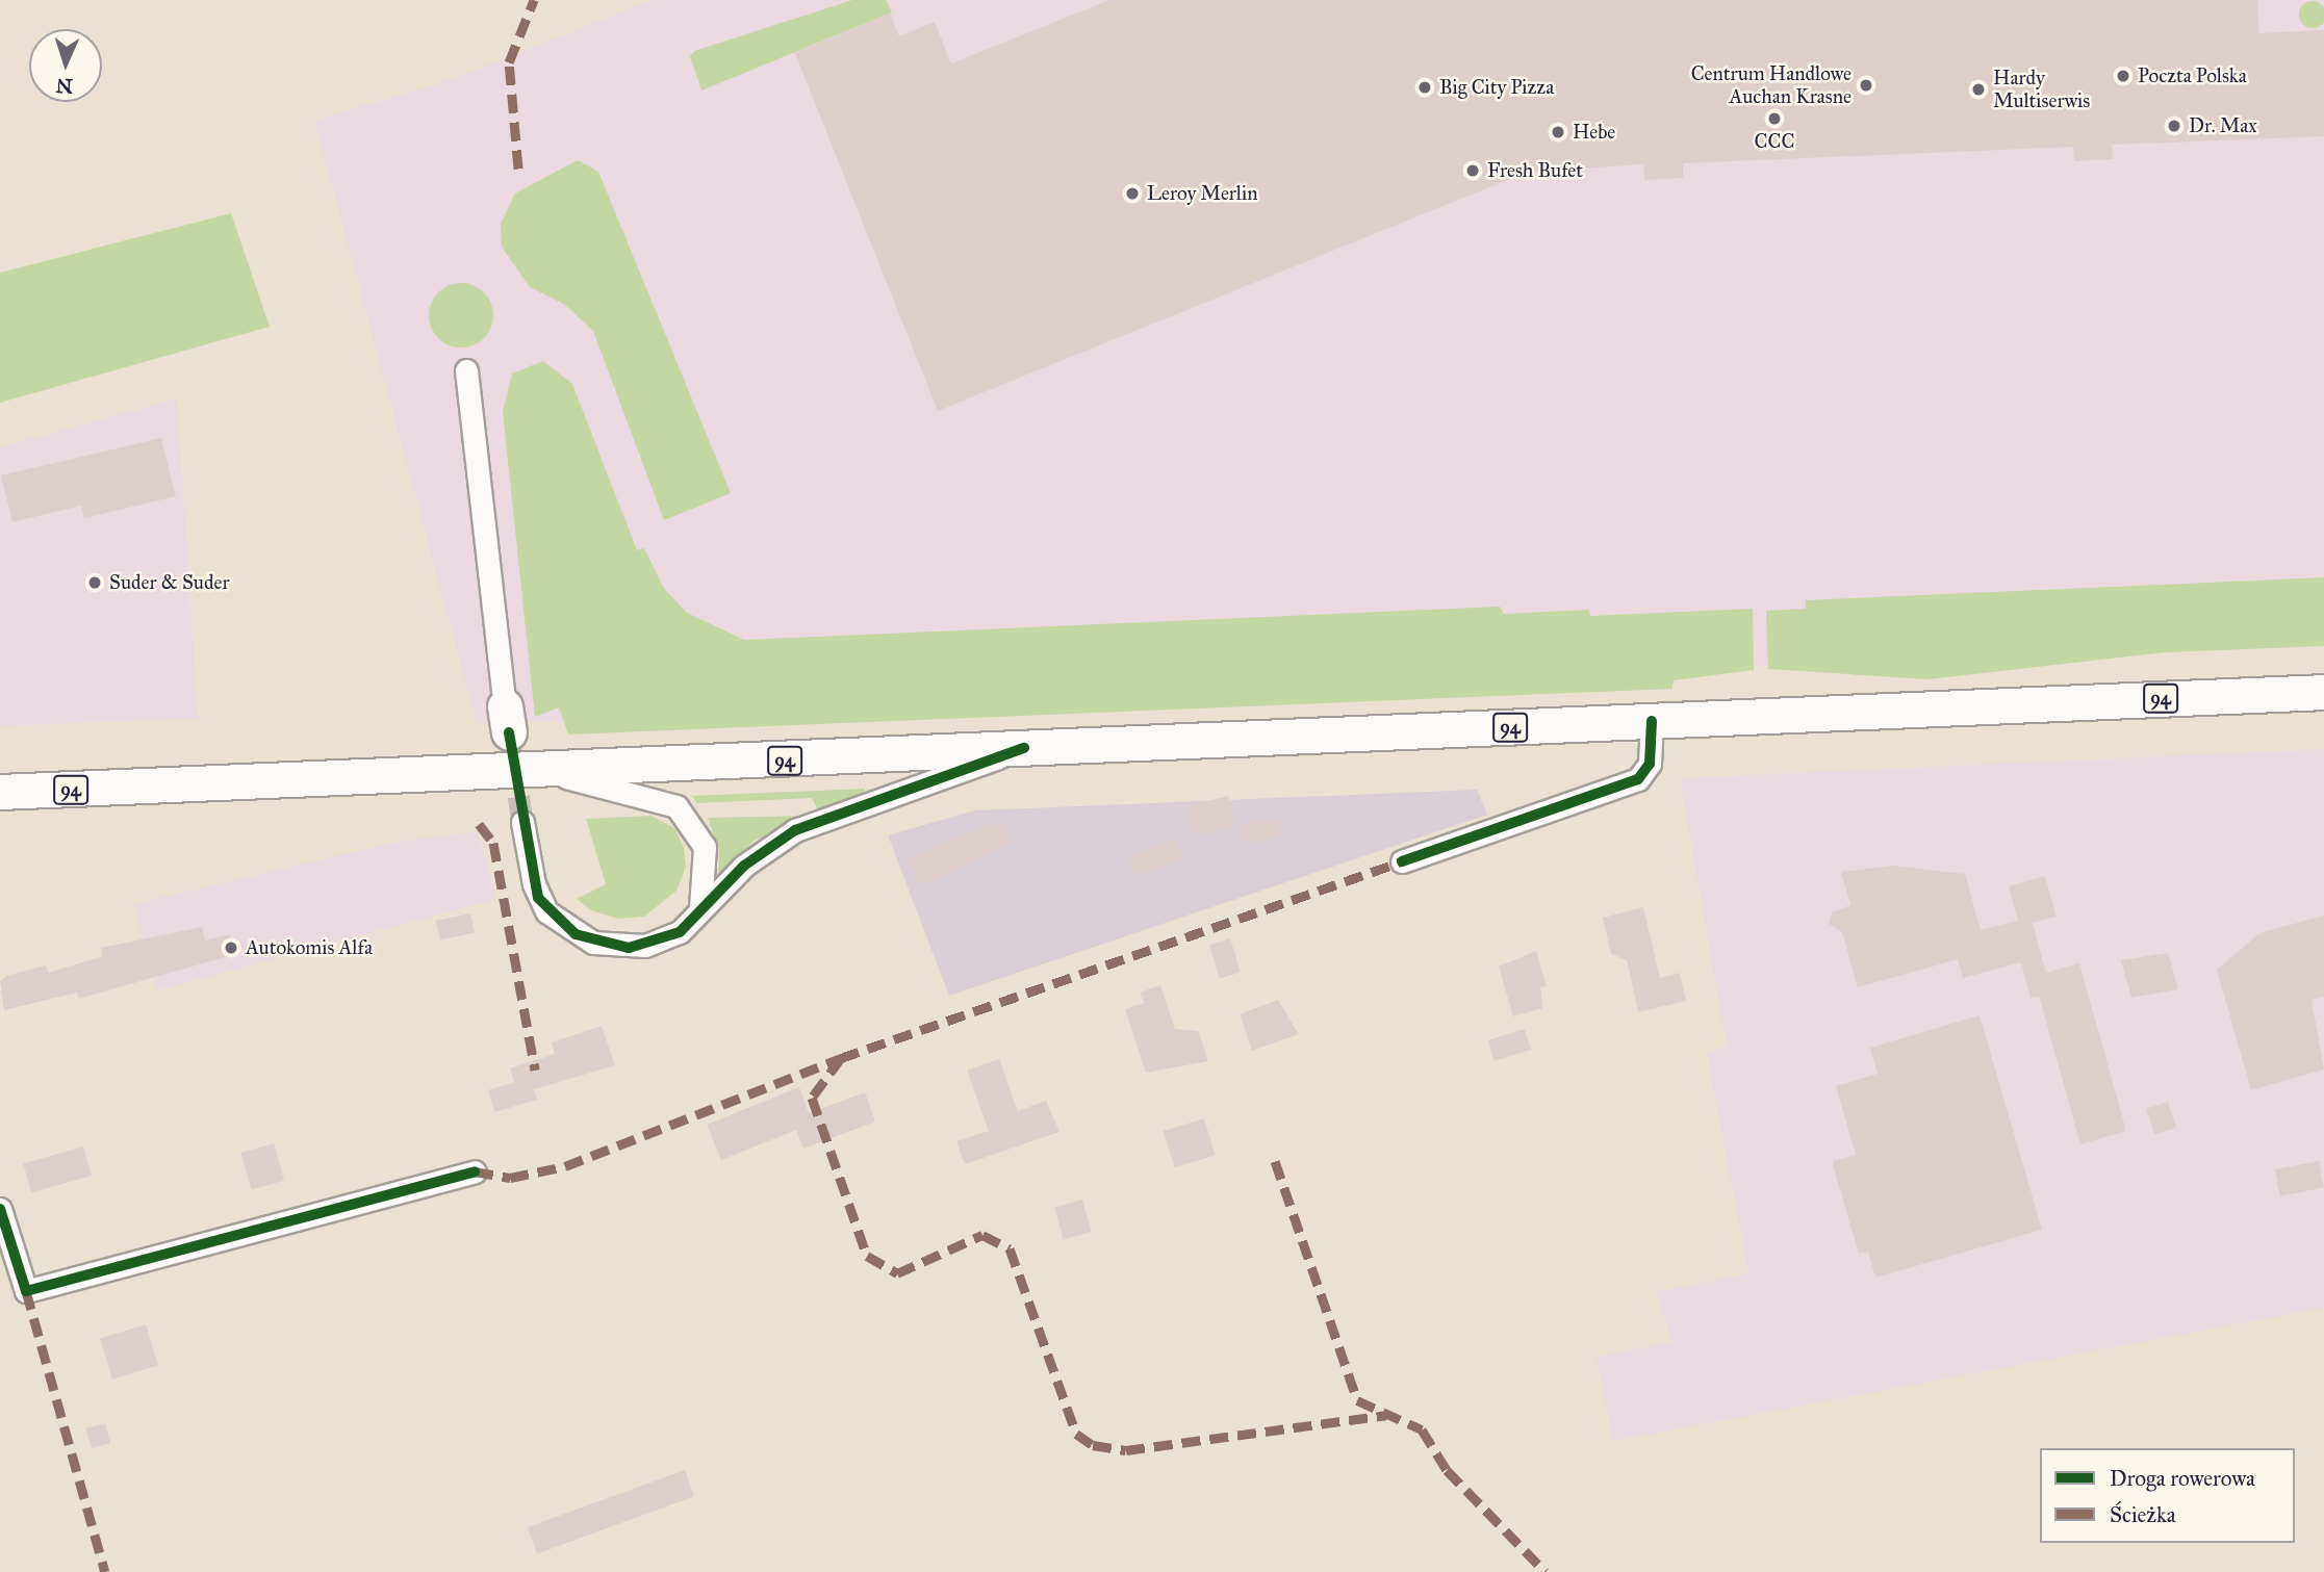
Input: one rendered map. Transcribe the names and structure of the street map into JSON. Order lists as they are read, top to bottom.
{
  "streets": {
    "main road": ["94"]
  },
  "places": [
    "Poczta Polska",
    "Centrum Handlowe Auchan Krasne",
    "Big City Pizza",
    "Hardy Multiserwis",
    "CCC",
    "Dr. Max",
    "Hebe",
    "Fresh Bufet",
    "Leroy Merlin",
    "Suder & Suder",
    "Autokomis Alfa"
  ],
  "legend": ["Droga rowerowa", "Ścieżka"],
  "north": "bottom"
}
